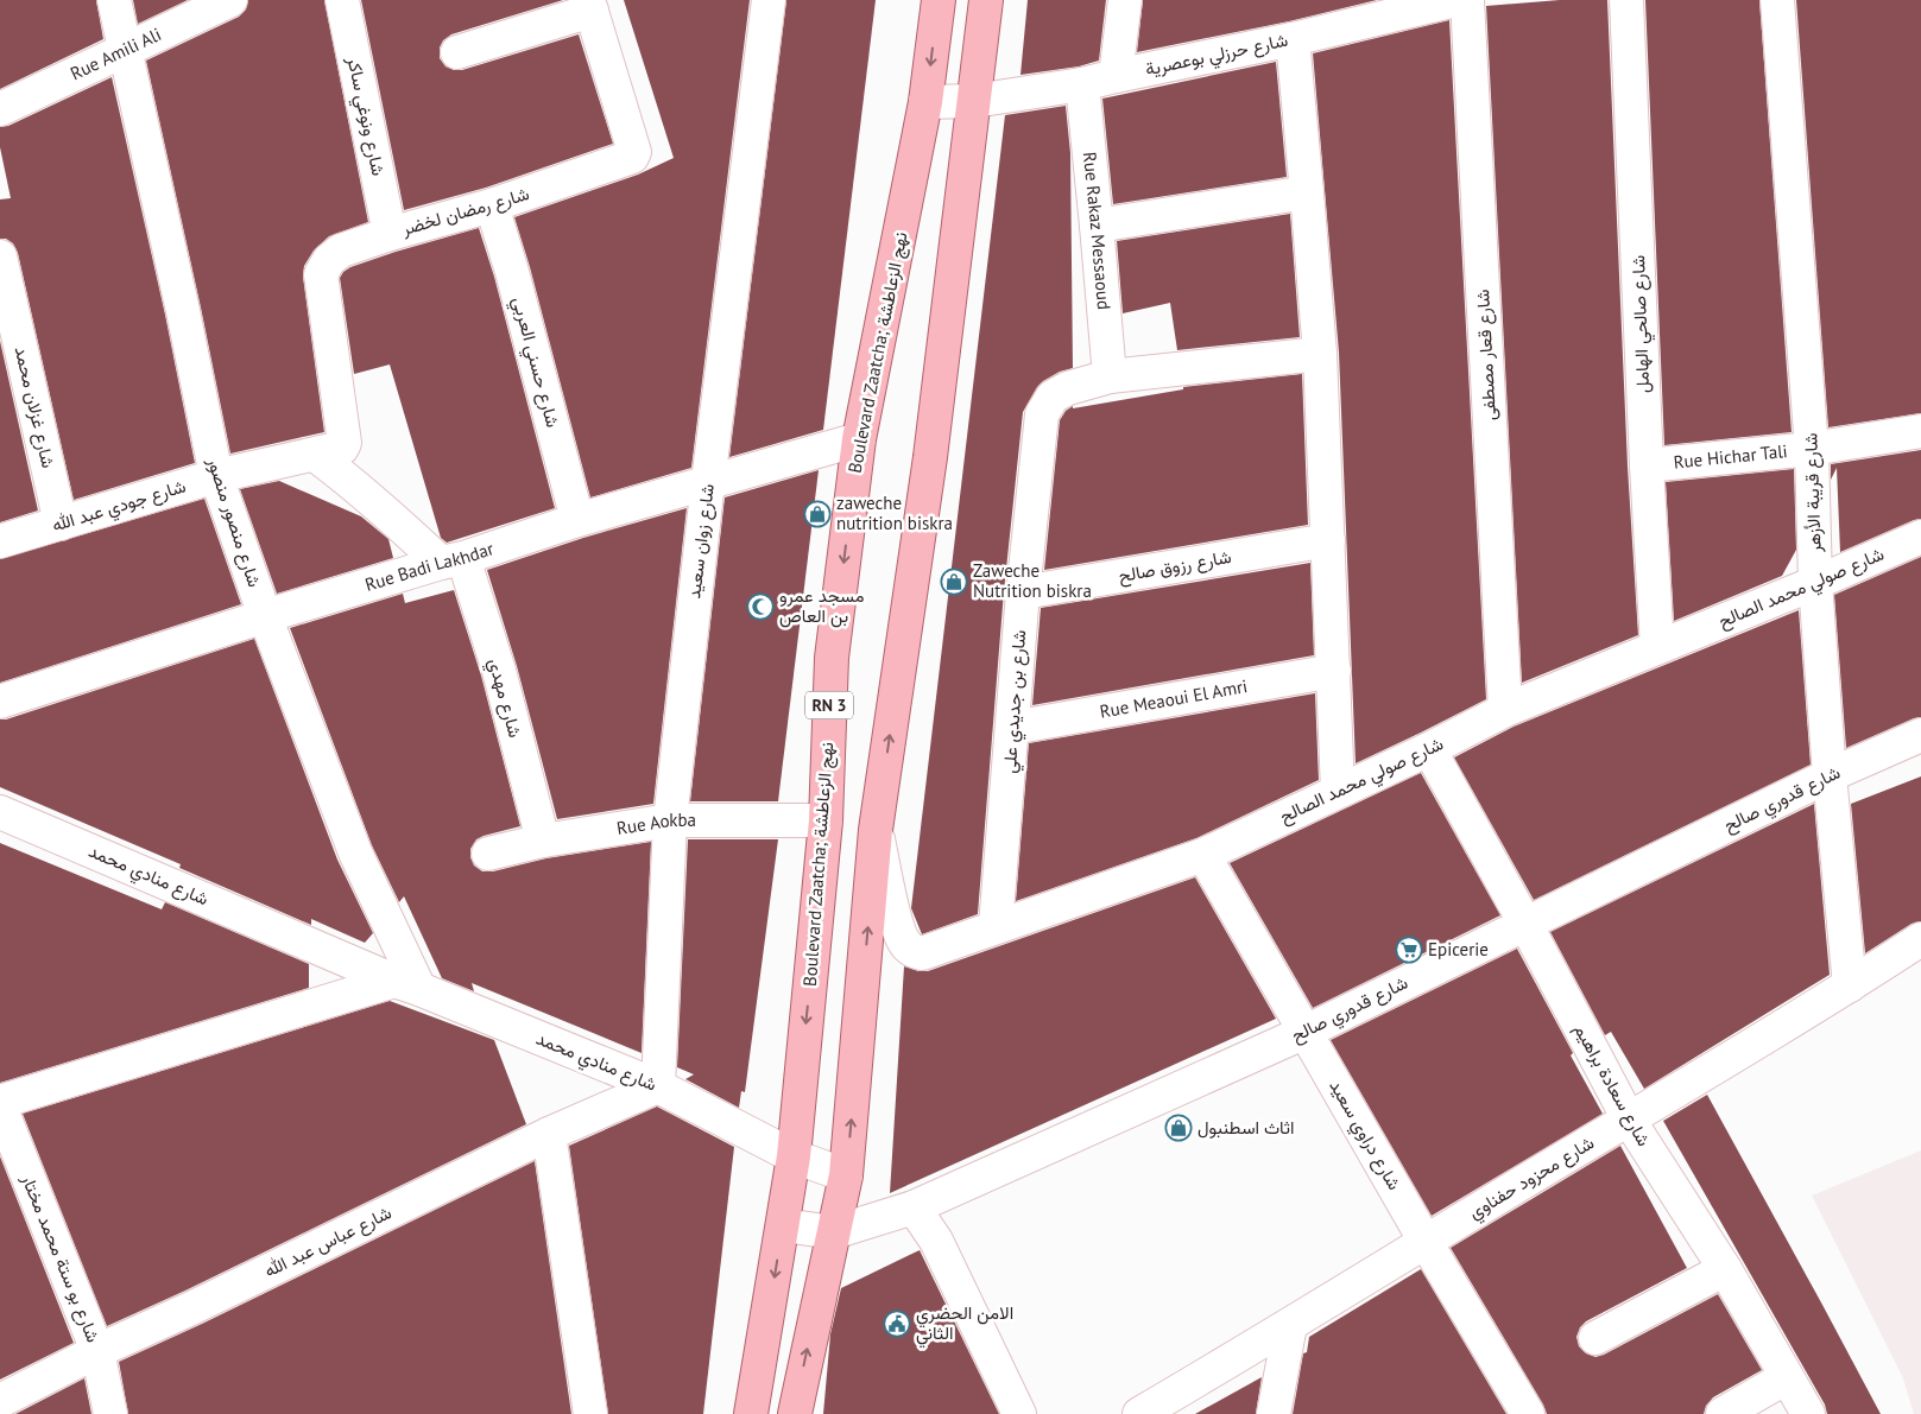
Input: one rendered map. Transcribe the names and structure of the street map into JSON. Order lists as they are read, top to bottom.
{
  "streets": {
    "main road": ["Boulevard Zaatcha; نهج الزعاطشة", "RN 3"],
    "street": [
      "Rue Amili Ali",
      "شارع حرزلي بوعصرية",
      "شارع ونوغي ساكر",
      "شارع رمضان لخضر",
      "Rue Rakaz Messaoud",
      "شارع صالحي الهامل",
      "شارع قعار مصطفى",
      "شارع حسني العربي",
      "شارع غزلان محمد",
      "Rue Hichar Tali",
      "شارع قريبة الأزهر",
      "شارع جودي عبد الله",
      "شارع منصور منصور",
      "شارع زوان سعيد",
      "شارع رزوق صالح",
      "Rue Badi Lakhdar",
      "شارع صولي محمد الصالح",
      "شارع مهدي",
      "Rue Meaoui El Amri",
      "شارع بن جديدي علي",
      "شارع قدوري صالح",
      "Rue Aokba",
      "شارع منادي محمد",
      "شارع سعادة براهيم",
      "شارع دراوي سعيد",
      "شارع محزود حفناوي",
      "شارع عباس عبد الله",
      "شارع بو ستة محمد مختار"
    ]
  },
  "crossings": [
    ["Rue Amili Ali", "شارع منصور منصور"],
    ["شارع حرزلي بوعصرية", "Rue Rakaz Messaoud"],
    ["شارع حرزلي بوعصرية", "Boulevard Zaatcha; نهج الزعاطشة"],
    ["شارع ونوغي ساكر", "شارع رمضان لخضر"],
    ["شارع رمضان لخضر", "شارع حسني العربي"],
    ["شارع رمضان لخضر", "شارع جودي عبد الله"],
    ["Rue Rakaz Messaoud", "شارع بن جديدي علي"],
    ["شارع صالحي الهامل", "Rue Hichar Tali"],
    ["شارع صالحي الهامل", "شارع صولي محمد الصالح"],
    ["Boulevard Zaatcha; نهج الزعاطشة", "Rue Badi Lakhdar"],
    ["Boulevard Zaatcha; نهج الزعاطشة", "Rue Aokba"],
    ["Boulevard Zaatcha; نهج الزعاطشة", "شارع منادي محمد"],
    ["شارع قعار مصطفى", "شارع صولي محمد الصالح"],
    ["شارع حسني العربي", "Rue Badi Lakhdar"],
    ["شارع غزلان محمد", "شارع جودي عبد الله"],
    ["Rue Hichar Tali", "شارع قريبة الأزهر"],
    ["شارع قريبة الأزهر", "شارع صولي محمد الصالح"],
    ["شارع قريبة الأزهر", "شارع قدوري صالح"],
    ["شارع قريبة الأزهر", "شارع محزود حفناوي"],
    ["شارع جودي عبد الله", "شارع منصور منصور"],
    ["شارع منصور منصور", "Rue Badi Lakhdar"],
    ["شارع منصور منصور", "شارع منادي محمد"],
    ["شارع زوان سعيد", "Rue Badi Lakhdar"],
    ["شارع زوان سعيد", "Rue Aokba"],
    ["شارع زوان سعيد", "شارع منادي محمد"],
    ["شارع زوان سعيد", "شارع عباس عبد الله"],
    ["شارع رزوق صالح", "شارع بن جديدي علي"],
    ["Rue Badi Lakhdar", "شارع مهدي"],
    ["شارع صولي محمد الصالح", "شارع بن جديدي علي"],
    ["شارع صولي محمد الصالح", "شارع سعادة براهيم"],
    ["شارع صولي محمد الصالح", "شارع دراوي سعيد"],
    ["شارع مهدي", "Rue Aokba"],
    ["Rue Meaoui El Amri", "شارع بن جديدي علي"],
    ["شارع قدوري صالح", "شارع سعادة براهيم"],
    ["شارع قدوري صالح", "شارع دراوي سعيد"],
    ["شارع منادي محمد", "شارع عباس عبد الله"],
    ["شارع سعادة براهيم", "شارع محزود حفناوي"],
    ["شارع دراوي سعيد", "شارع محزود حفناوي"],
    ["شارع عباس عبد الله", "شارع بو ستة محمد مختار"]
  ],
  "places": {
    "shop": ["zaweche nutrition biskra", "Zaweche Nutrition biskra", "اثاث اسطنبول"],
    "mosque": ["مسجد عمرو بن العاص"],
    "supermarket": ["Epicerie"],
    "public building": ["الامن الحضري الثاني"]
  }
}
